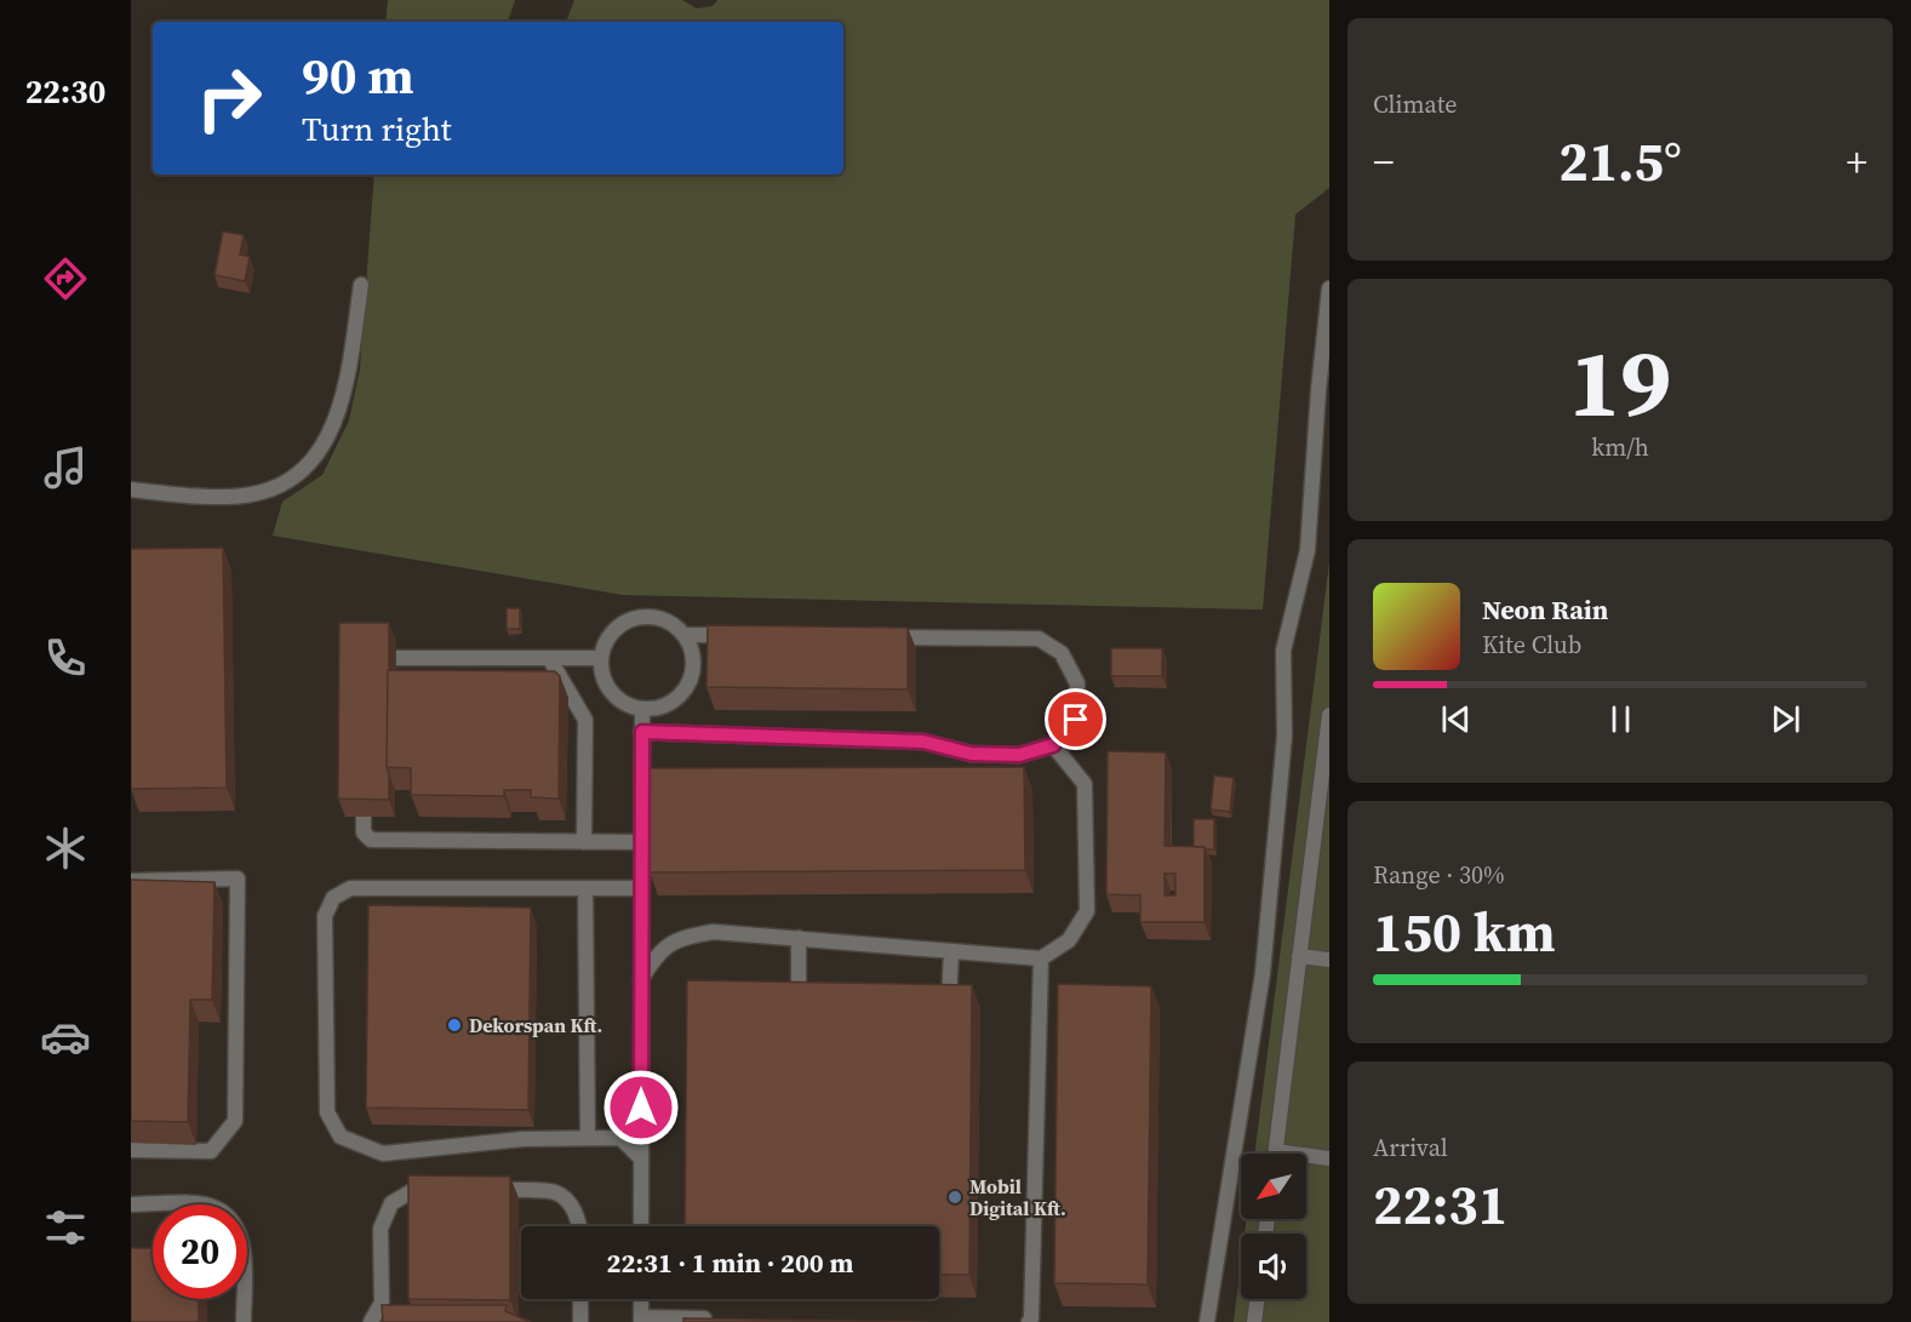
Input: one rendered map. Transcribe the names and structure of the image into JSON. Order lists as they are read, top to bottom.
{
  "places": ["Dekorspan Kft.", "Mobil Digital Kft."],
  "north": "bottom left",
  "page": {
    "tabs": "22:30",
    "tile": [
      "Climate",
      ["19", "km/h"],
      ["Range · 30%", "150 km"],
      ["Arrival", "22:31"]
    ],
    "turn": ["90 m", "Turn right"],
    "heat": ["−", "21.5°", "+"],
    "song": ["Neon Rain", "Kite Club"],
    "limit": "20",
    "trip": "22:31 · 1 min · 200 m"
  }
}
